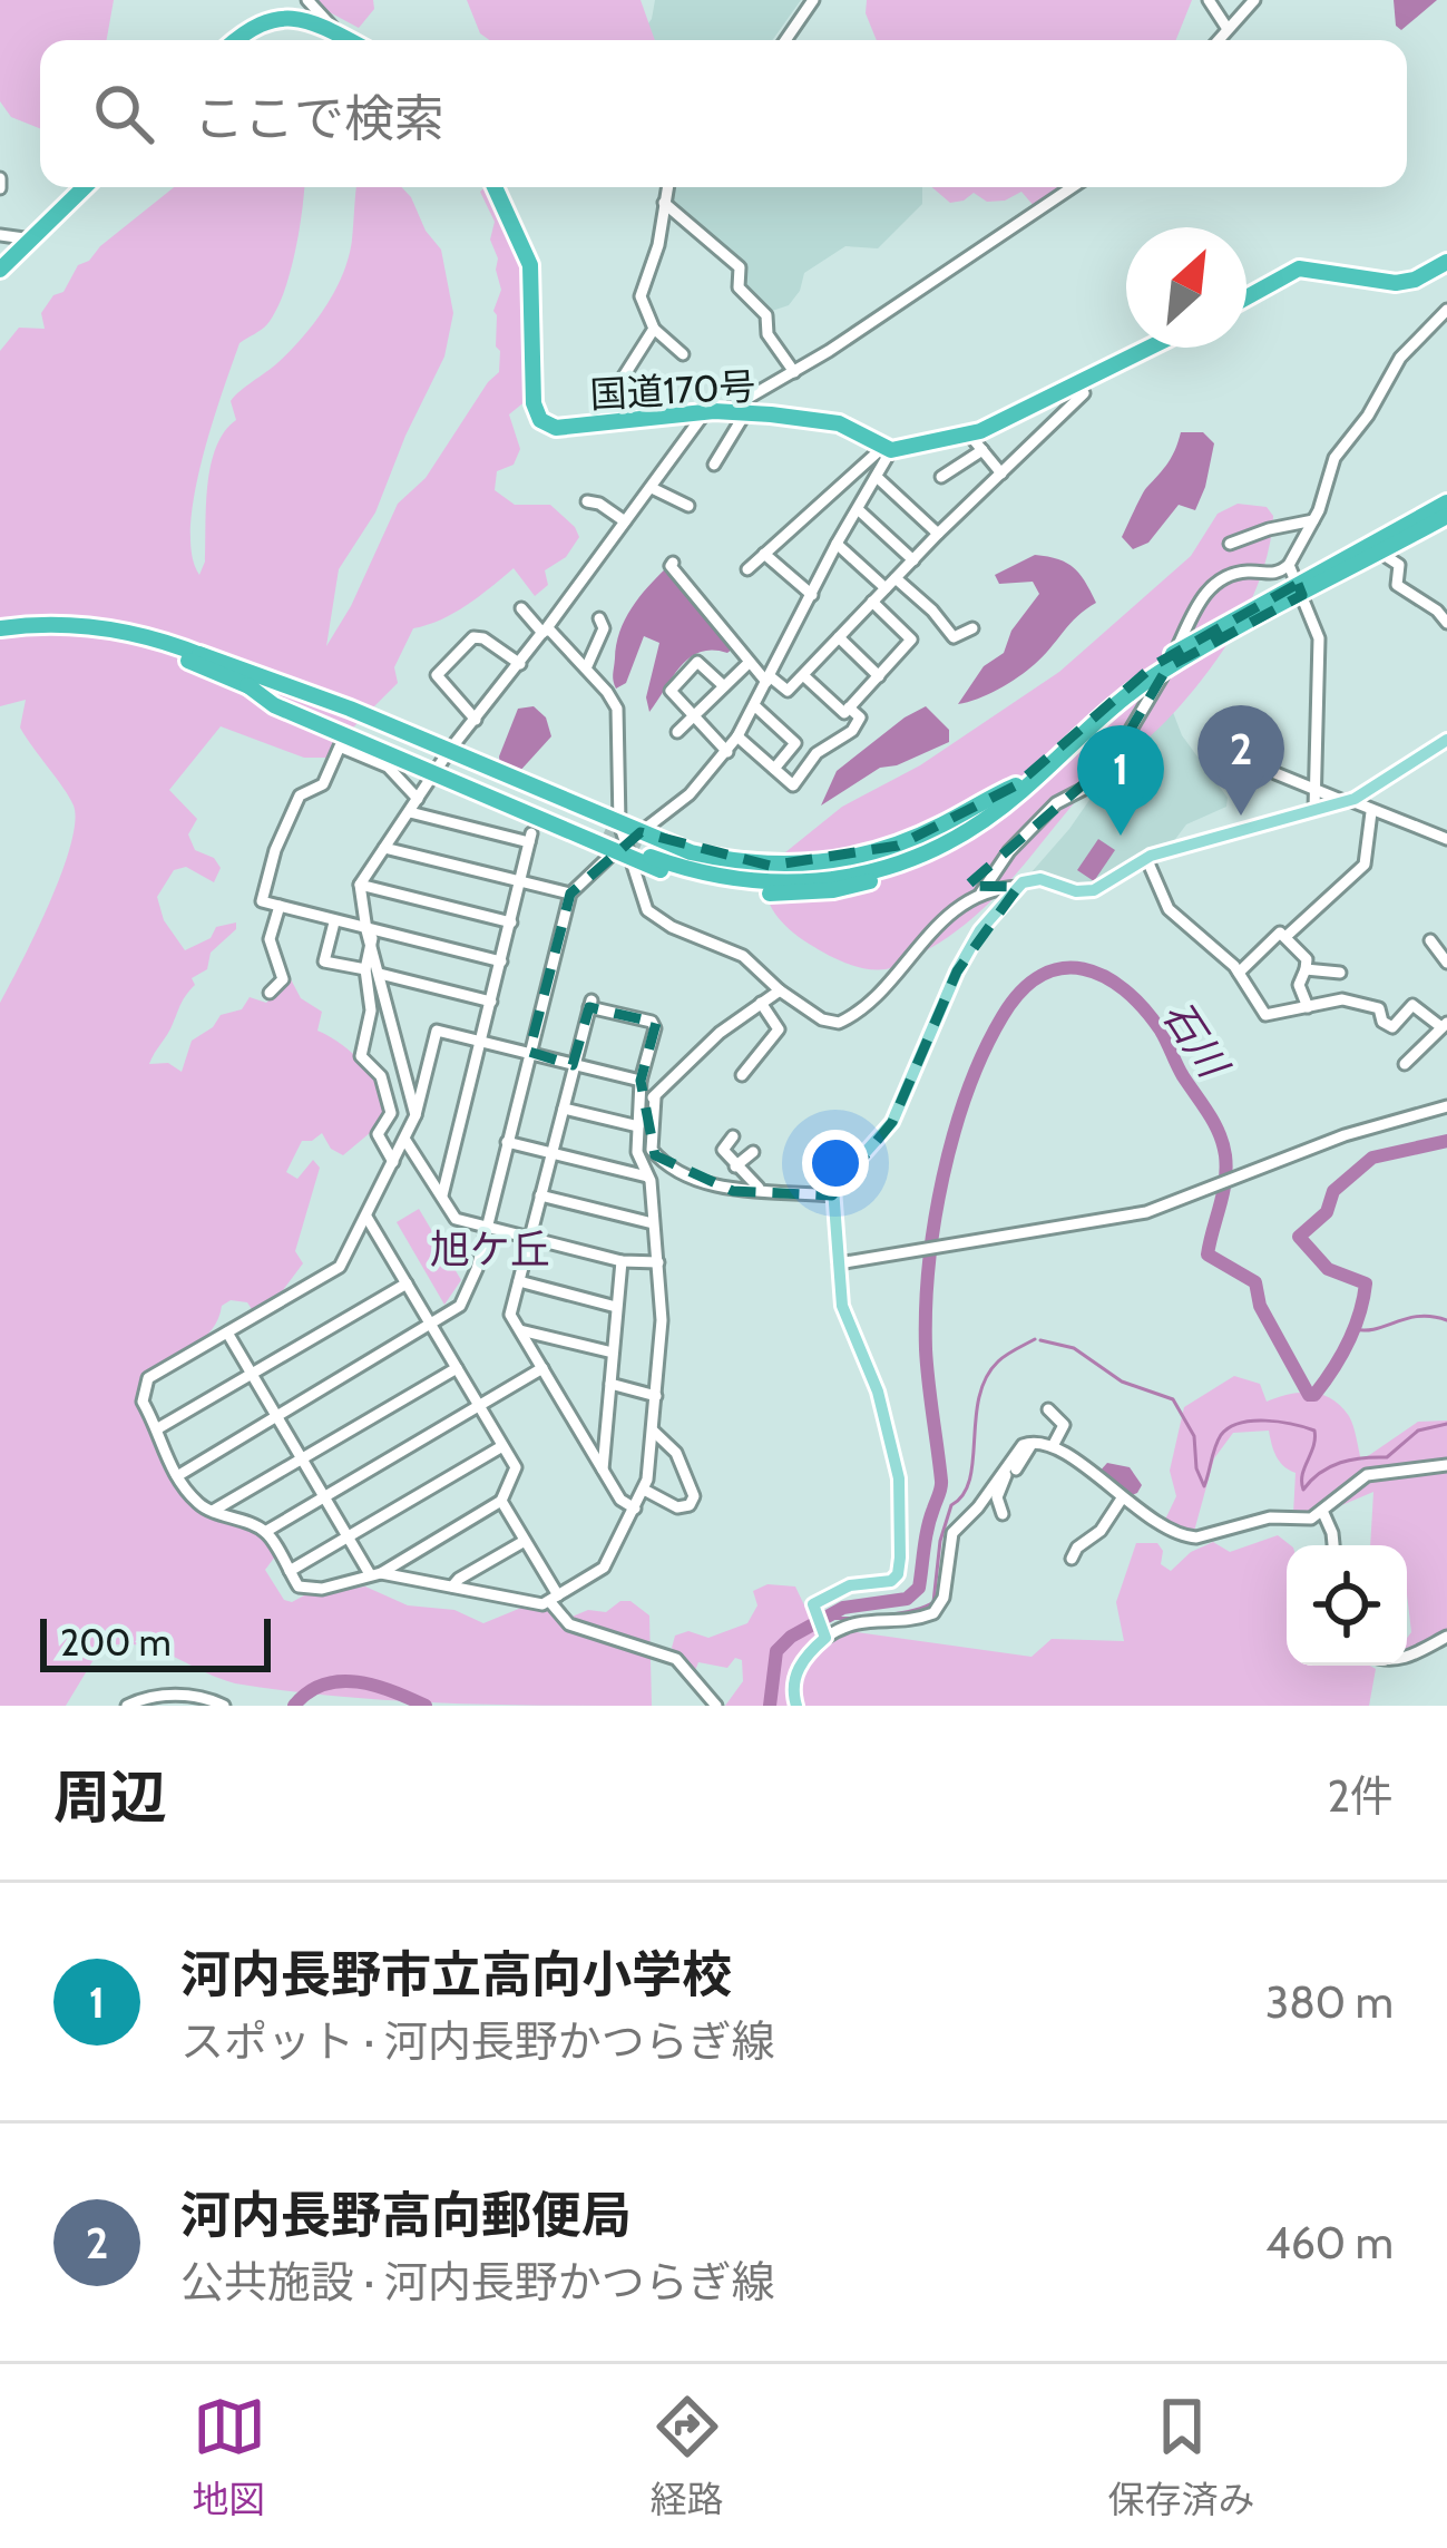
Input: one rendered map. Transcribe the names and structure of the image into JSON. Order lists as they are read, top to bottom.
{
  "streets": {
    "highway": ["国道170号"]
  },
  "districts": ["旭ケ丘"],
  "water": ["石川"],
  "scale_bar": "200 m",
  "north": "top right",
  "page": {
    "search": "ここで検索",
    "pins": ["2", "1"],
    "scale": "200 m",
    "heading": ["周辺", "2件"],
    "list": [
      {
        "mark": "1",
        "name": "河内長野市立高向小学校",
        "note": "スポット · 河内長野かつらぎ線",
        "value": "380 m"
      },
      {
        "mark": "2",
        "name": "河内長野高向郵便局",
        "note": "公共施設 · 河内長野かつらぎ線",
        "value": "460 m"
      }
    ],
    "nav": ["地図", "経路", "保存済み"]
  }
}
